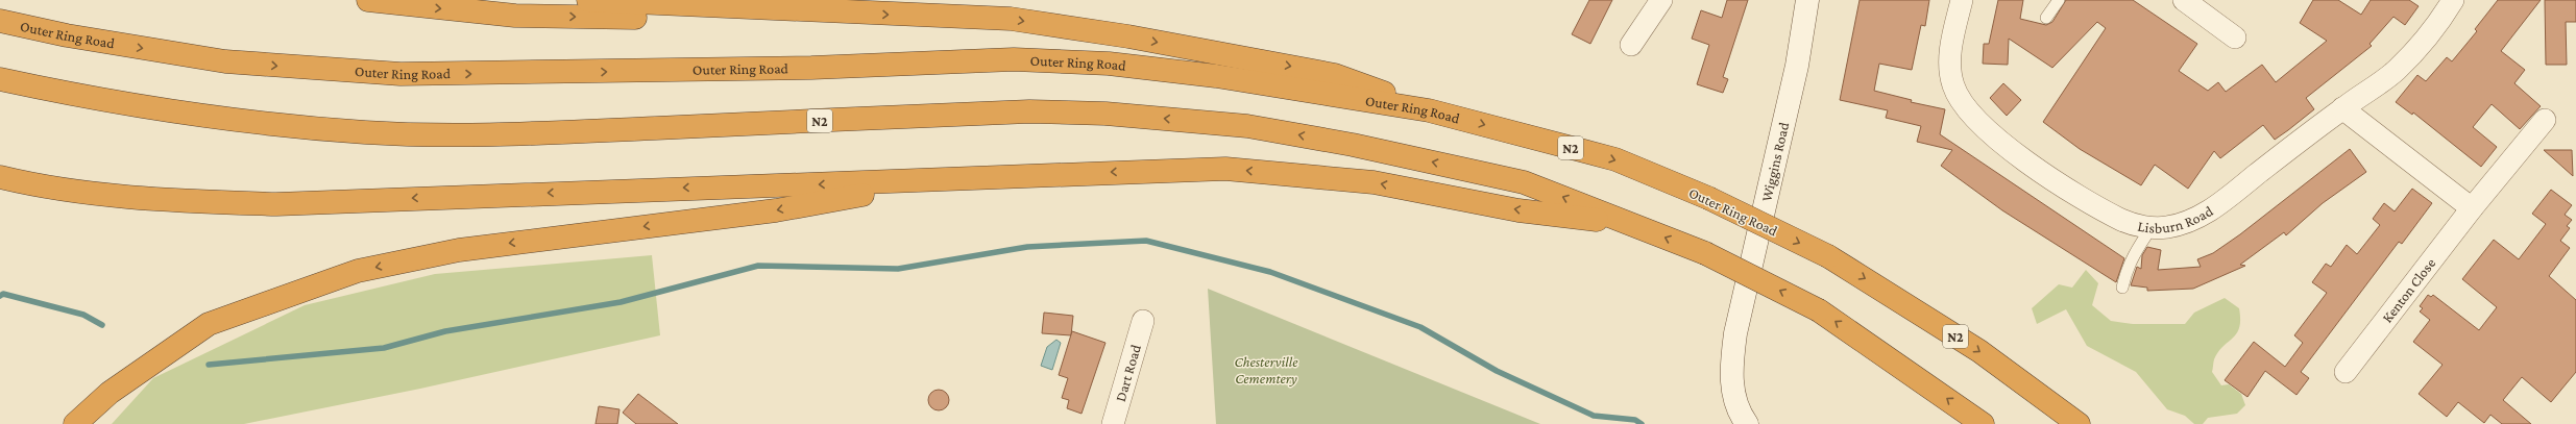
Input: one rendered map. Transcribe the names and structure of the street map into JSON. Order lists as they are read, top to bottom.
{
  "streets": {
    "highway": ["Outer Ring Road", "N2"],
    "street": [
      "Wiggins Road",
      "Lisburn Road",
      "Kenton Close",
      "Dart Road"
    ]
  },
  "parks": ["Chesterville Cememtery"]
}
